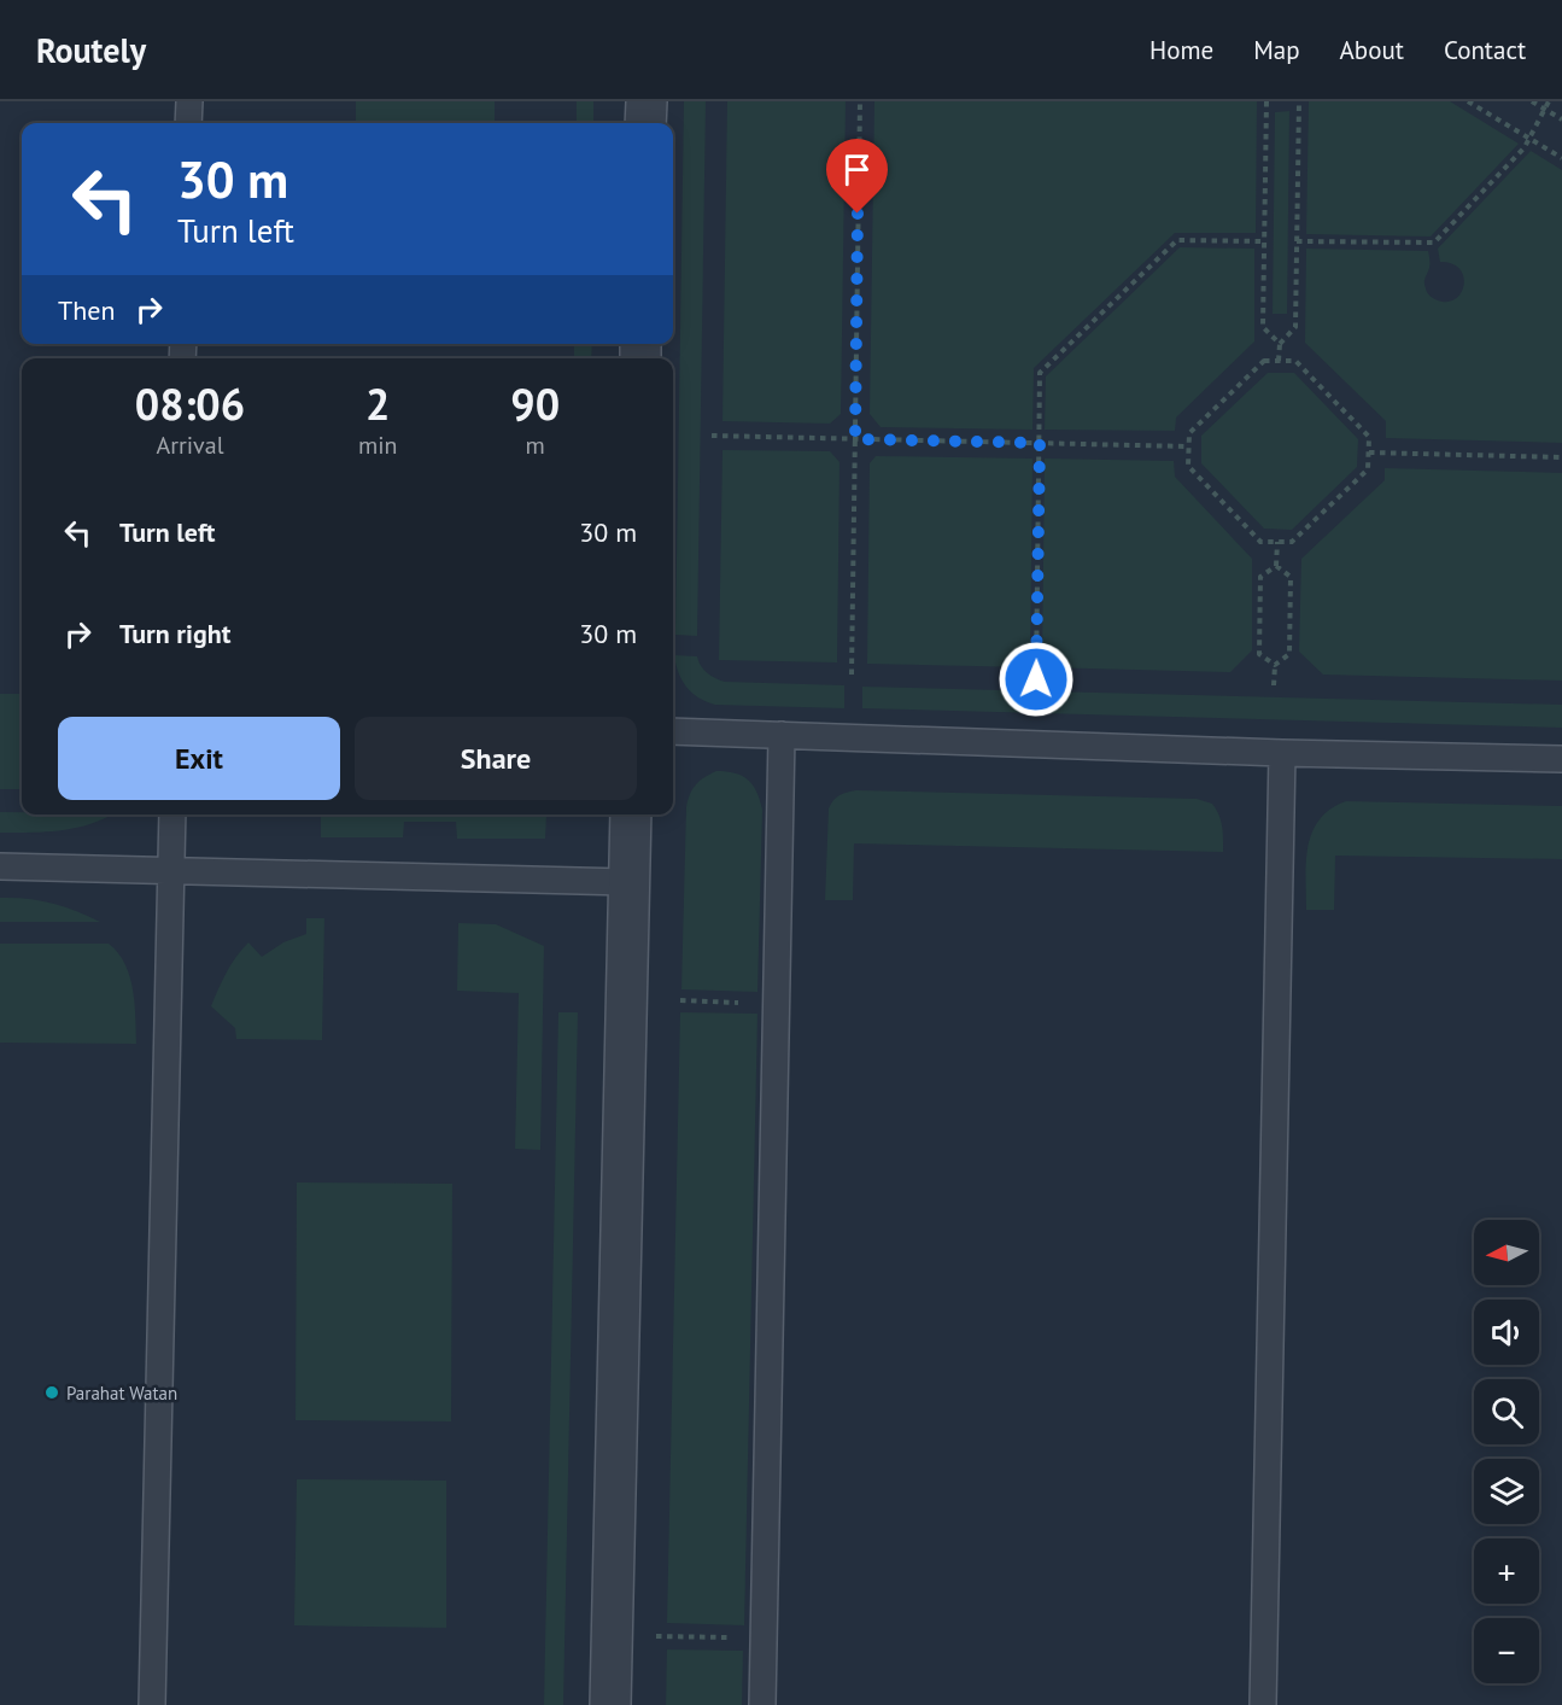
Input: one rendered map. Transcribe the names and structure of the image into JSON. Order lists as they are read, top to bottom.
{
  "places": ["Parahat Watan"],
  "north": "left",
  "page": {
    "header": "Routely",
    "nav": [
      "Home",
      "Map",
      "About",
      "Contact"
    ],
    "turn": ["30 m", "Turn left"],
    "then": "Then",
    "eta": [
      "08:06",
      "Arrival",
      "2",
      "min",
      "90",
      "m"
    ],
    "list": [
      {
        "name": "Turn left",
        "value": "30 m"
      },
      {
        "name": "Turn right",
        "value": "30 m"
      }
    ],
    "buttons": ["Exit", "Share"],
    "map_buttons": ["+", "−"]
  }
}
